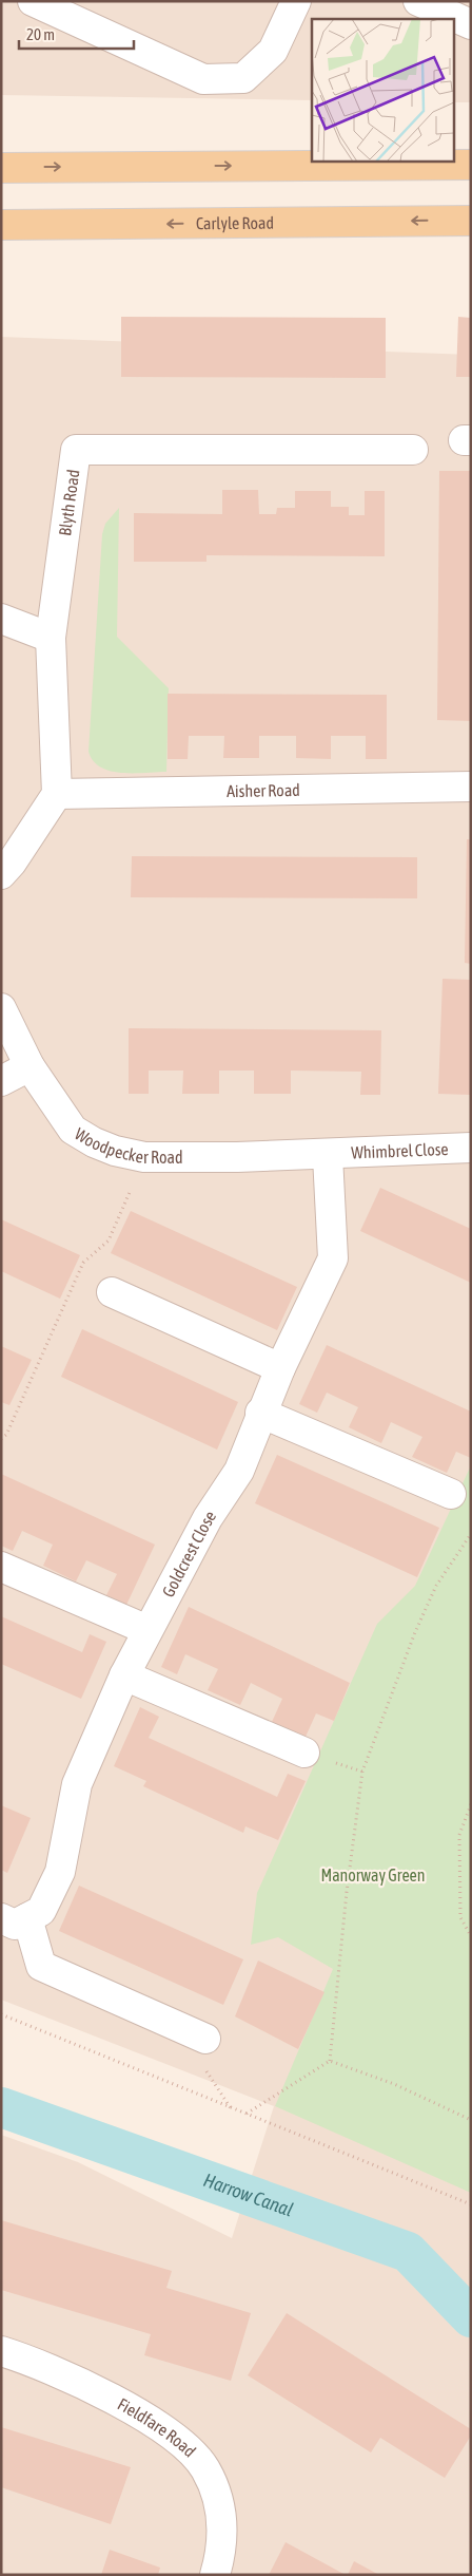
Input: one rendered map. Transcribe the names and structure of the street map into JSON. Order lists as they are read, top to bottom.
{
  "streets": {
    "main road": ["Carlyle Road"],
    "street": [
      "Blyth Road",
      "Aisher Road",
      "Woodpecker Road",
      "Whimbrel Close",
      "Goldcrest Close",
      "Fieldfare Road"
    ]
  },
  "crossings": [
    ["Blyth Road", "Aisher Road"],
    ["Woodpecker Road", "Whimbrel Close"],
    ["Woodpecker Road", "Goldcrest Close"],
    ["Whimbrel Close", "Goldcrest Close"]
  ],
  "water": ["Harrow Canal"],
  "parks": ["Manorway Green"],
  "scale_bar": "20 m"
}
